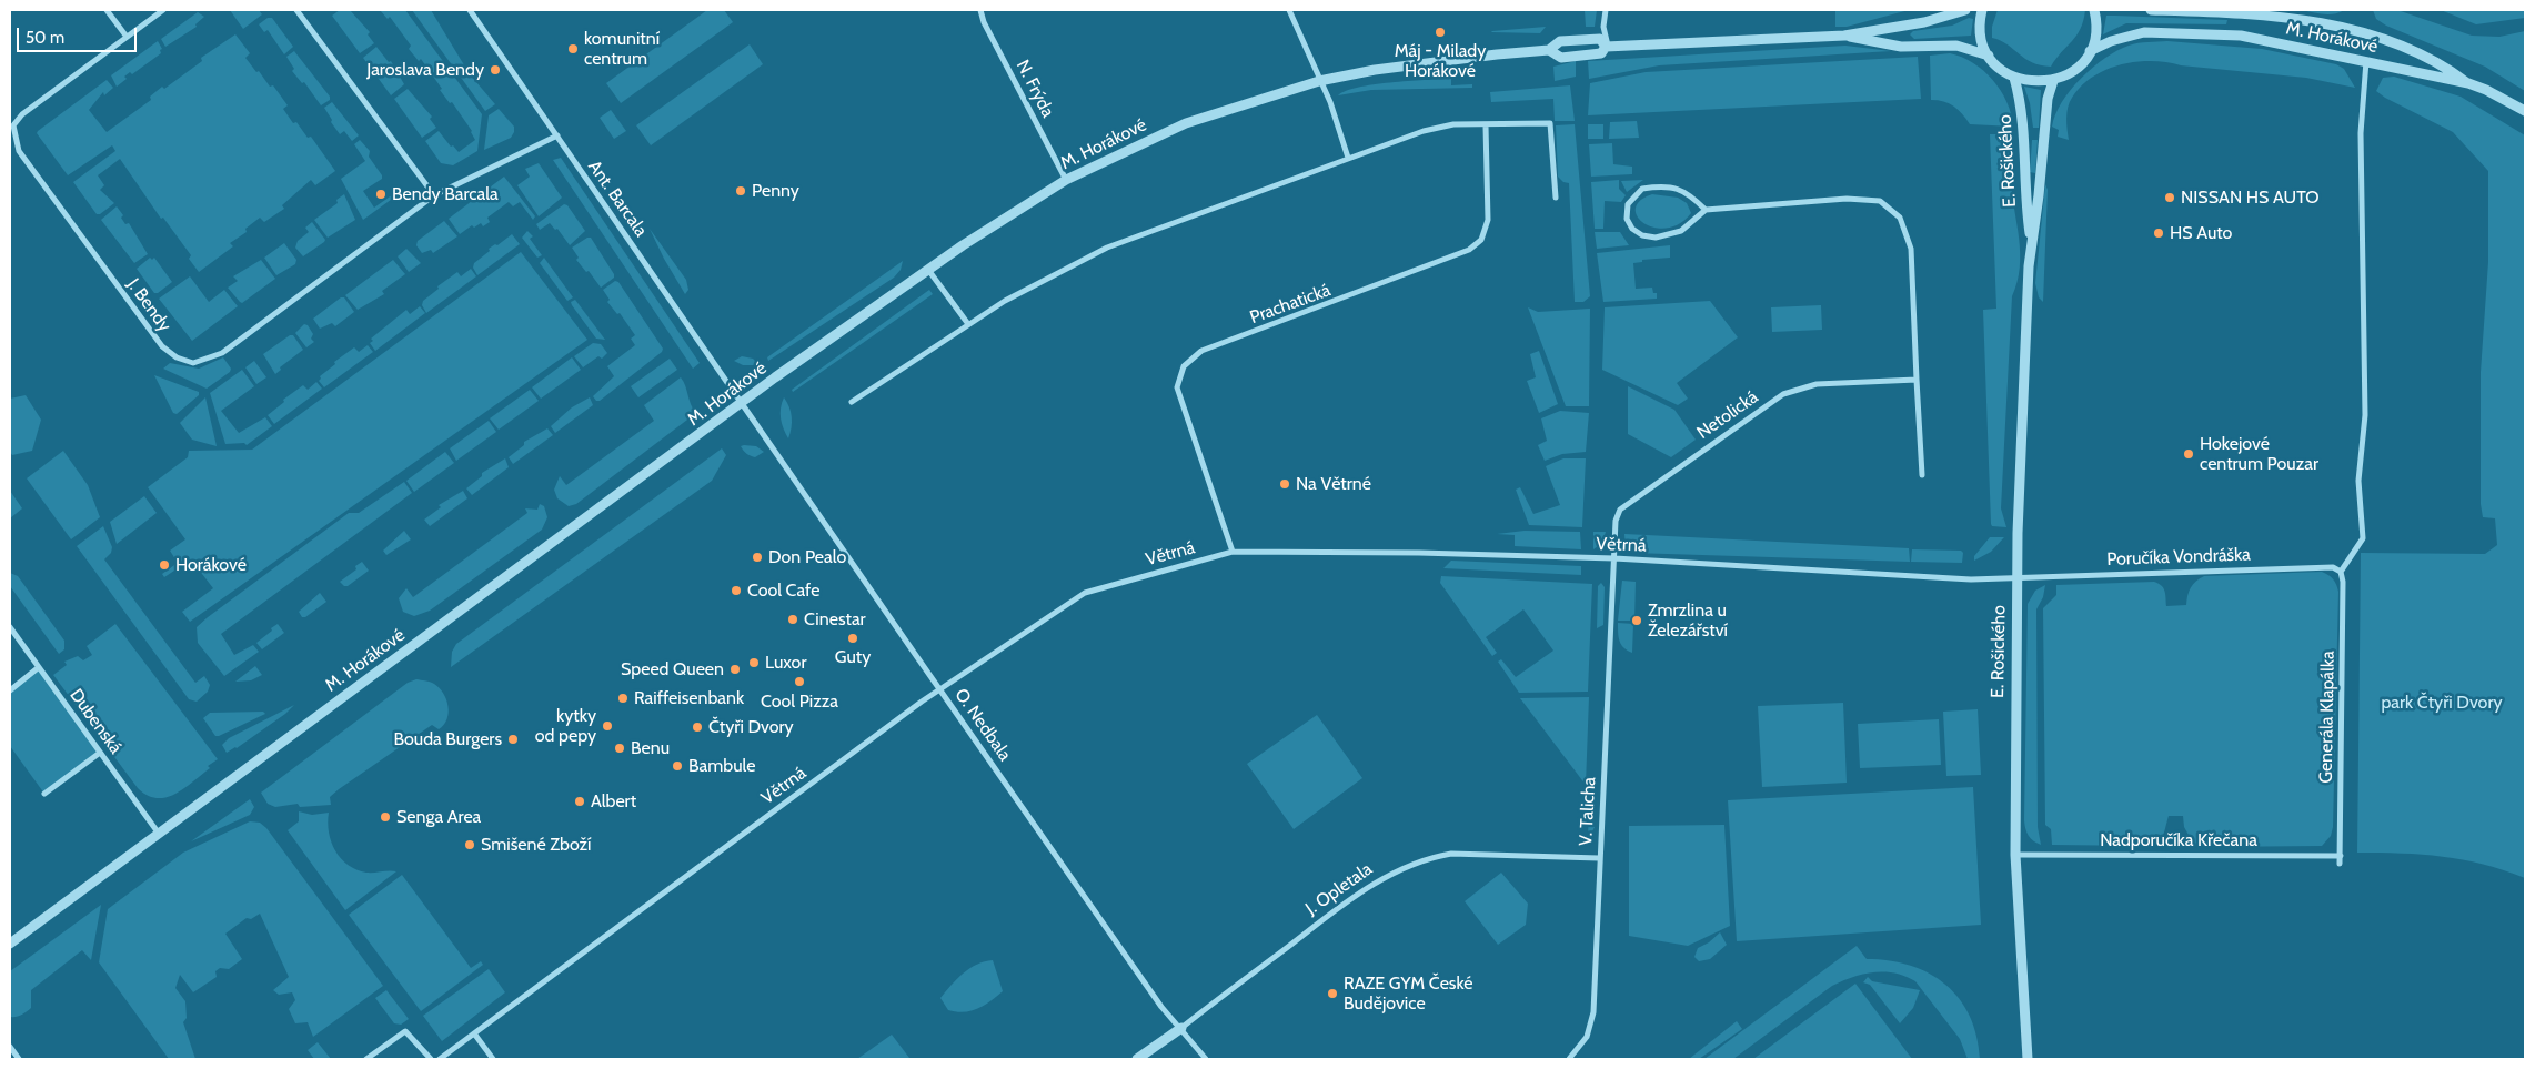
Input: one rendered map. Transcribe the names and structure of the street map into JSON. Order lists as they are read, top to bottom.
{
  "streets": {
    "street": [
      "M. Horákové",
      "N. Frýda",
      "E. Rošického",
      "Ant. Barcala",
      "Prachatická",
      "J. Bendy",
      "Netolická",
      "Větrná",
      "Poručíka Vondráška",
      "Generála Klapálka",
      "Dubenská",
      "O. Nedbala",
      "V. Talicha",
      "Nadporučíka Křečana",
      "J. Opletala"
    ]
  },
  "crossings": [
    ["M. Horákové", "N. Frýda"],
    ["M. Horákové", "Ant. Barcala"],
    ["M. Horákové", "Dubenská"],
    ["M. Horákové", "O. Nedbala"],
    ["E. Rošického", "Větrná"],
    ["E. Rošického", "Poručíka Vondráška"],
    ["E. Rošického", "Nadporučíka Křečana"],
    ["Ant. Barcala", "J. Bendy"],
    ["Ant. Barcala", "O. Nedbala"],
    ["Prachatická", "Větrná"],
    ["Netolická", "Větrná"],
    ["Netolická", "V. Talicha"],
    ["Větrná", "Poručíka Vondráška"],
    ["Větrná", "O. Nedbala"],
    ["Větrná", "V. Talicha"],
    ["Poručíka Vondráška", "Generála Klapálka"],
    ["Generála Klapálka", "Nadporučíka Křečana"],
    ["O. Nedbala", "J. Opletala"],
    ["V. Talicha", "J. Opletala"]
  ],
  "parks": ["park Čtyři Dvory"],
  "places": [
    "Máj - Milady Horákové",
    "komunitní centrum",
    "Jaroslava Bendy",
    "Penny",
    "Bendy Barcala",
    "NISSAN HS AUTO",
    "HS Auto",
    "Hokejové centrum Pouzar",
    "Na Větrné",
    "Don Pealo",
    "Horákové",
    "Cool Cafe",
    "Cinestar",
    "Zmrzlina u Železářství",
    "Guty",
    "Luxor",
    "Speed Queen",
    "Cool Pizza",
    "Raiffeisenbank",
    "kytky od pepy",
    "Čtyři Dvory",
    "Bouda Burgers",
    "Benu",
    "Bambule",
    "Albert",
    "Senga Area",
    "Smišené Zboží",
    "RAZE GYM České Budějovice"
  ],
  "scale_bar": "50 m"
}
